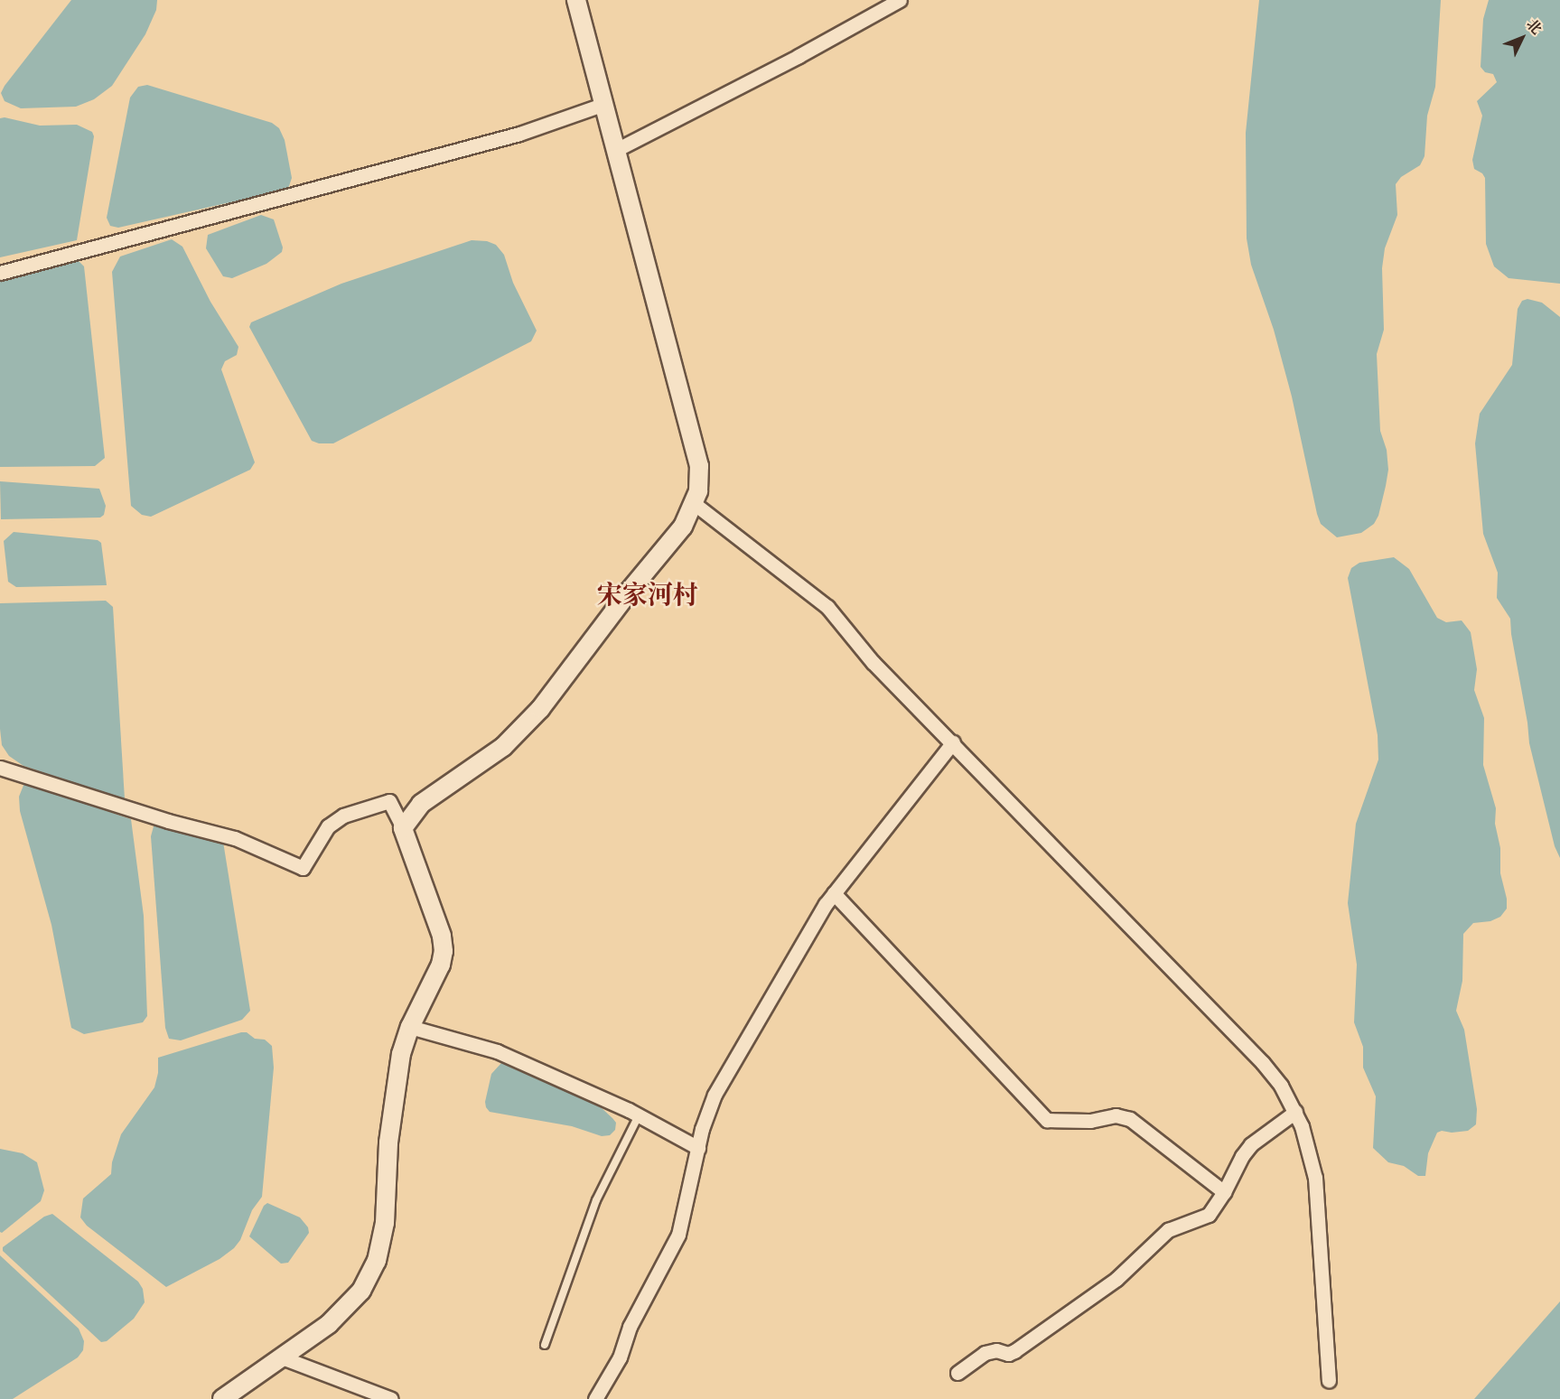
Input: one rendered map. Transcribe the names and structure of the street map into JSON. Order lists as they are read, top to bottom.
{
  "districts": ["宋家河村"],
  "north": "top right"
}
